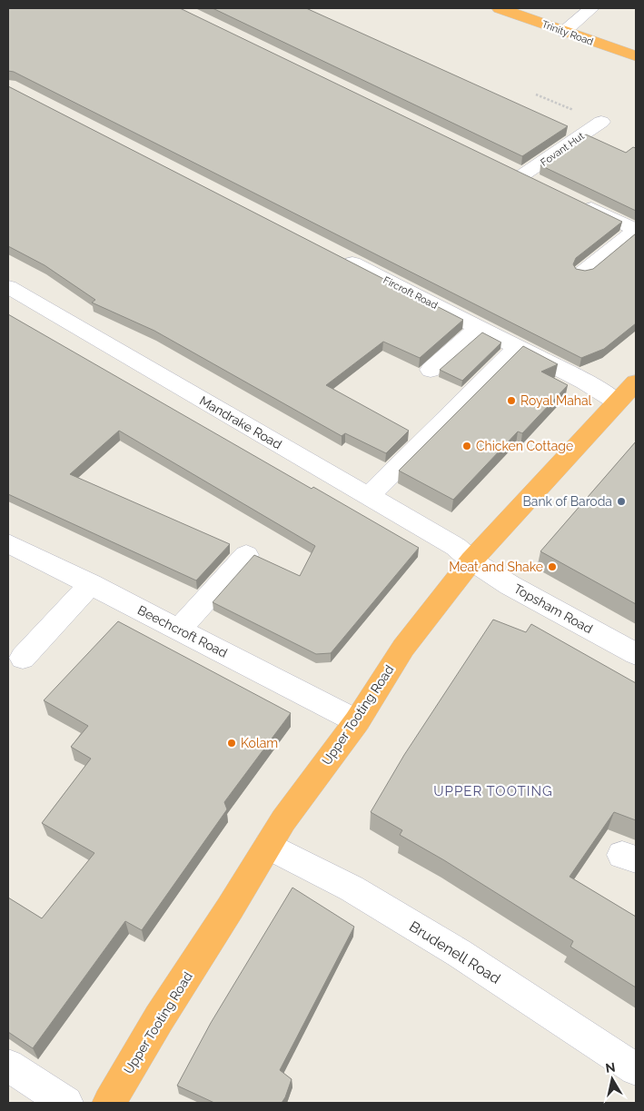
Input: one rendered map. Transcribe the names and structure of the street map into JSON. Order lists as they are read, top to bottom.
{
  "streets": {
    "highway": ["Trinity Road", "Upper Tooting Road"],
    "street": [
      "Fovant Hut",
      "Fircroft Road",
      "Mandrake Road",
      "Topsham Road",
      "Beechcroft Road",
      "Brudenell Road"
    ]
  },
  "crossings": [
    ["Fircroft Road", "Upper Tooting Road"],
    ["Mandrake Road", "Topsham Road"],
    ["Mandrake Road", "Upper Tooting Road"],
    ["Topsham Road", "Upper Tooting Road"],
    ["Beechcroft Road", "Upper Tooting Road"],
    ["Upper Tooting Road", "Brudenell Road"]
  ],
  "districts": ["UPPER TOOTING"],
  "places": [
    "Royal Mahal",
    "Chicken Cottage",
    "Bank of Baroda",
    "Meat and Shake",
    "Kolam"
  ],
  "north": "top"
}
